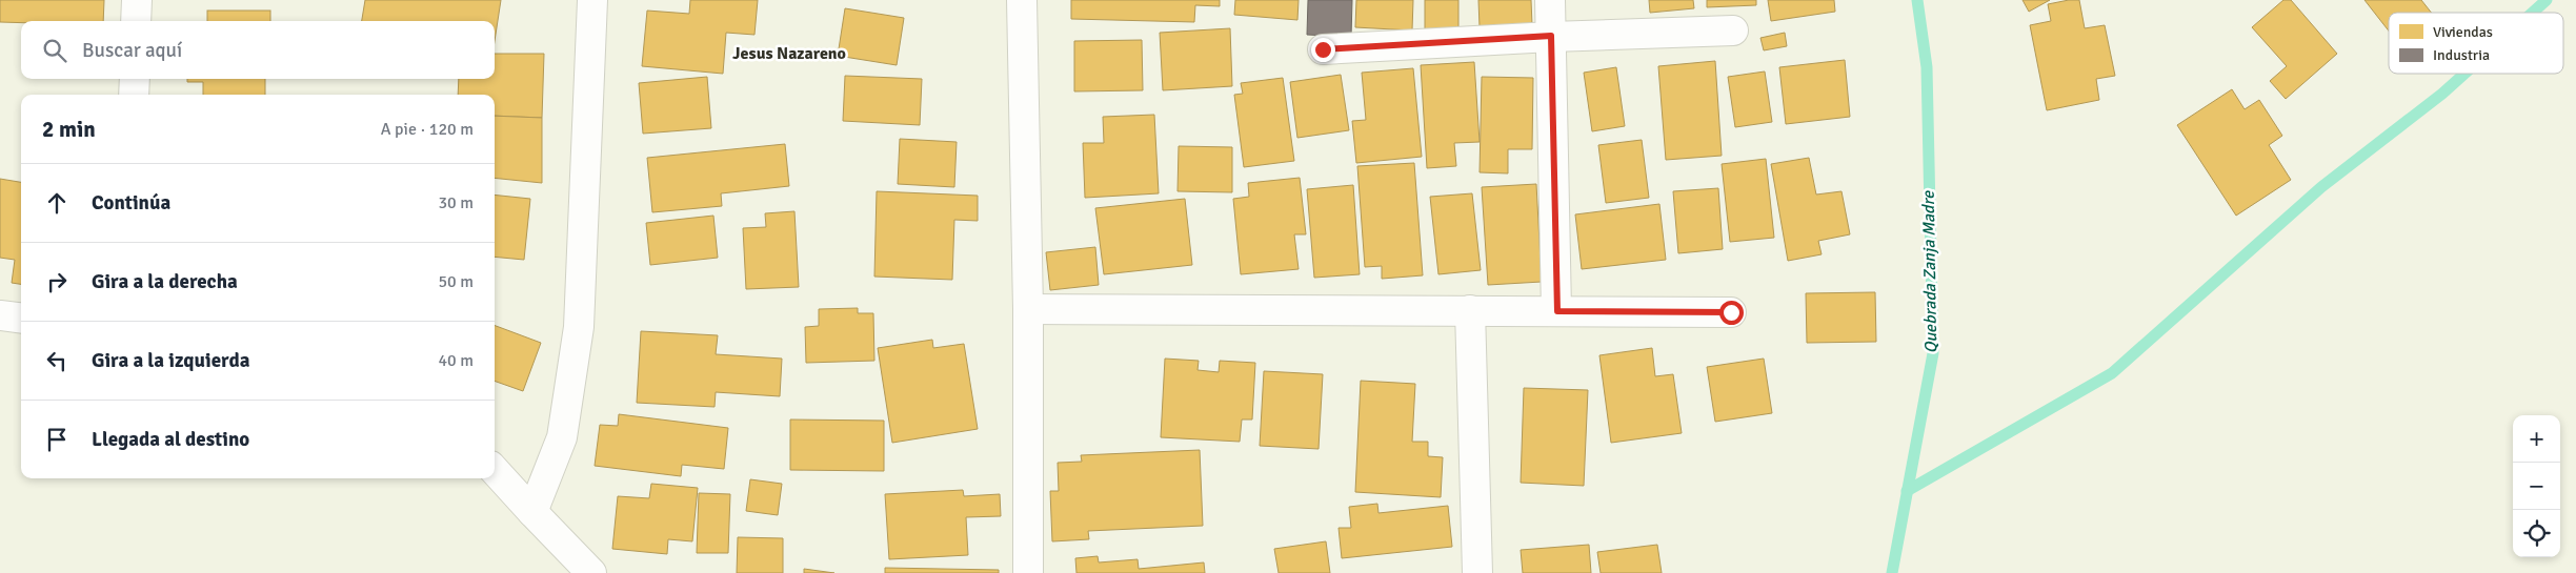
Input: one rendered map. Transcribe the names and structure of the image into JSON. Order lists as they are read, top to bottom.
{
  "districts": ["Jesus Nazareno"],
  "water": ["Quebrada Zanja Madre"],
  "legend": ["Viviendas", "Industria"],
  "page": {
    "search": "Buscar aquí",
    "heading": ["2 min", "A pie · 120 m"],
    "list": [
      ["Continúa", "30 m"],
      ["Gira a la derecha", "50 m"],
      ["Gira a la izquierda", "40 m"],
      "Llegada al destino"
    ],
    "map_buttons": ["+", "−"]
  }
}
